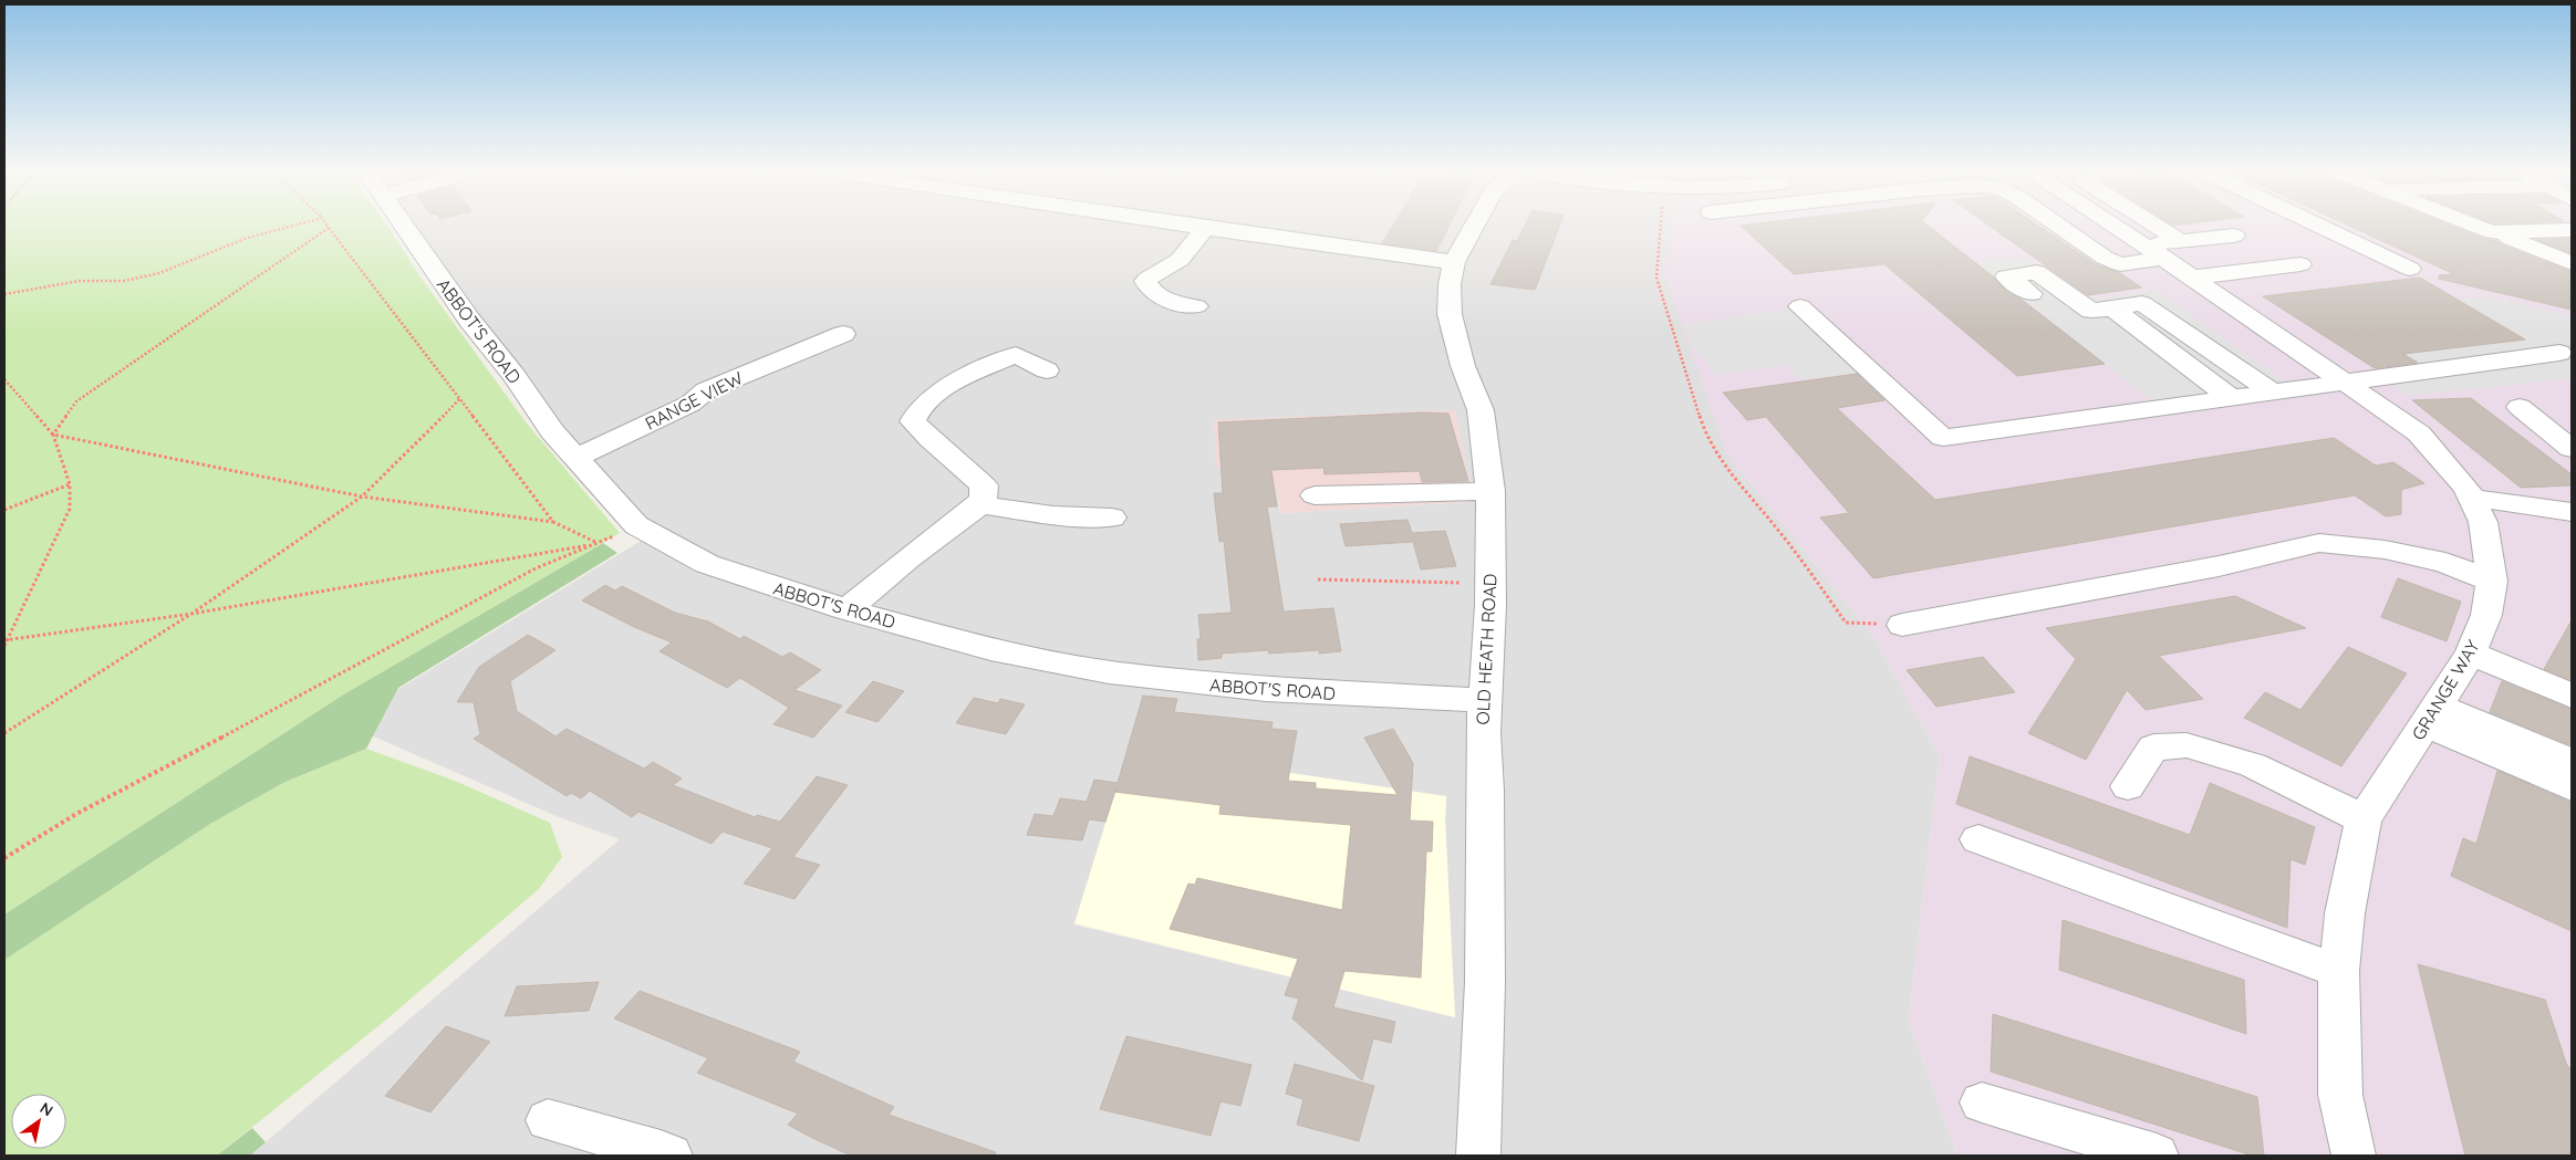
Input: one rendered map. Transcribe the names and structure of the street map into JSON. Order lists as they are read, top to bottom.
{
  "streets": {
    "street": [
      "ABBOT'S ROAD",
      "RANGE VIEW",
      "OLD HEATH ROAD",
      "GRANGE WAY"
    ]
  },
  "crossings": [
    ["ABBOT'S ROAD", "RANGE VIEW"],
    ["ABBOT'S ROAD", "OLD HEATH ROAD"]
  ],
  "north": "top right"
}
